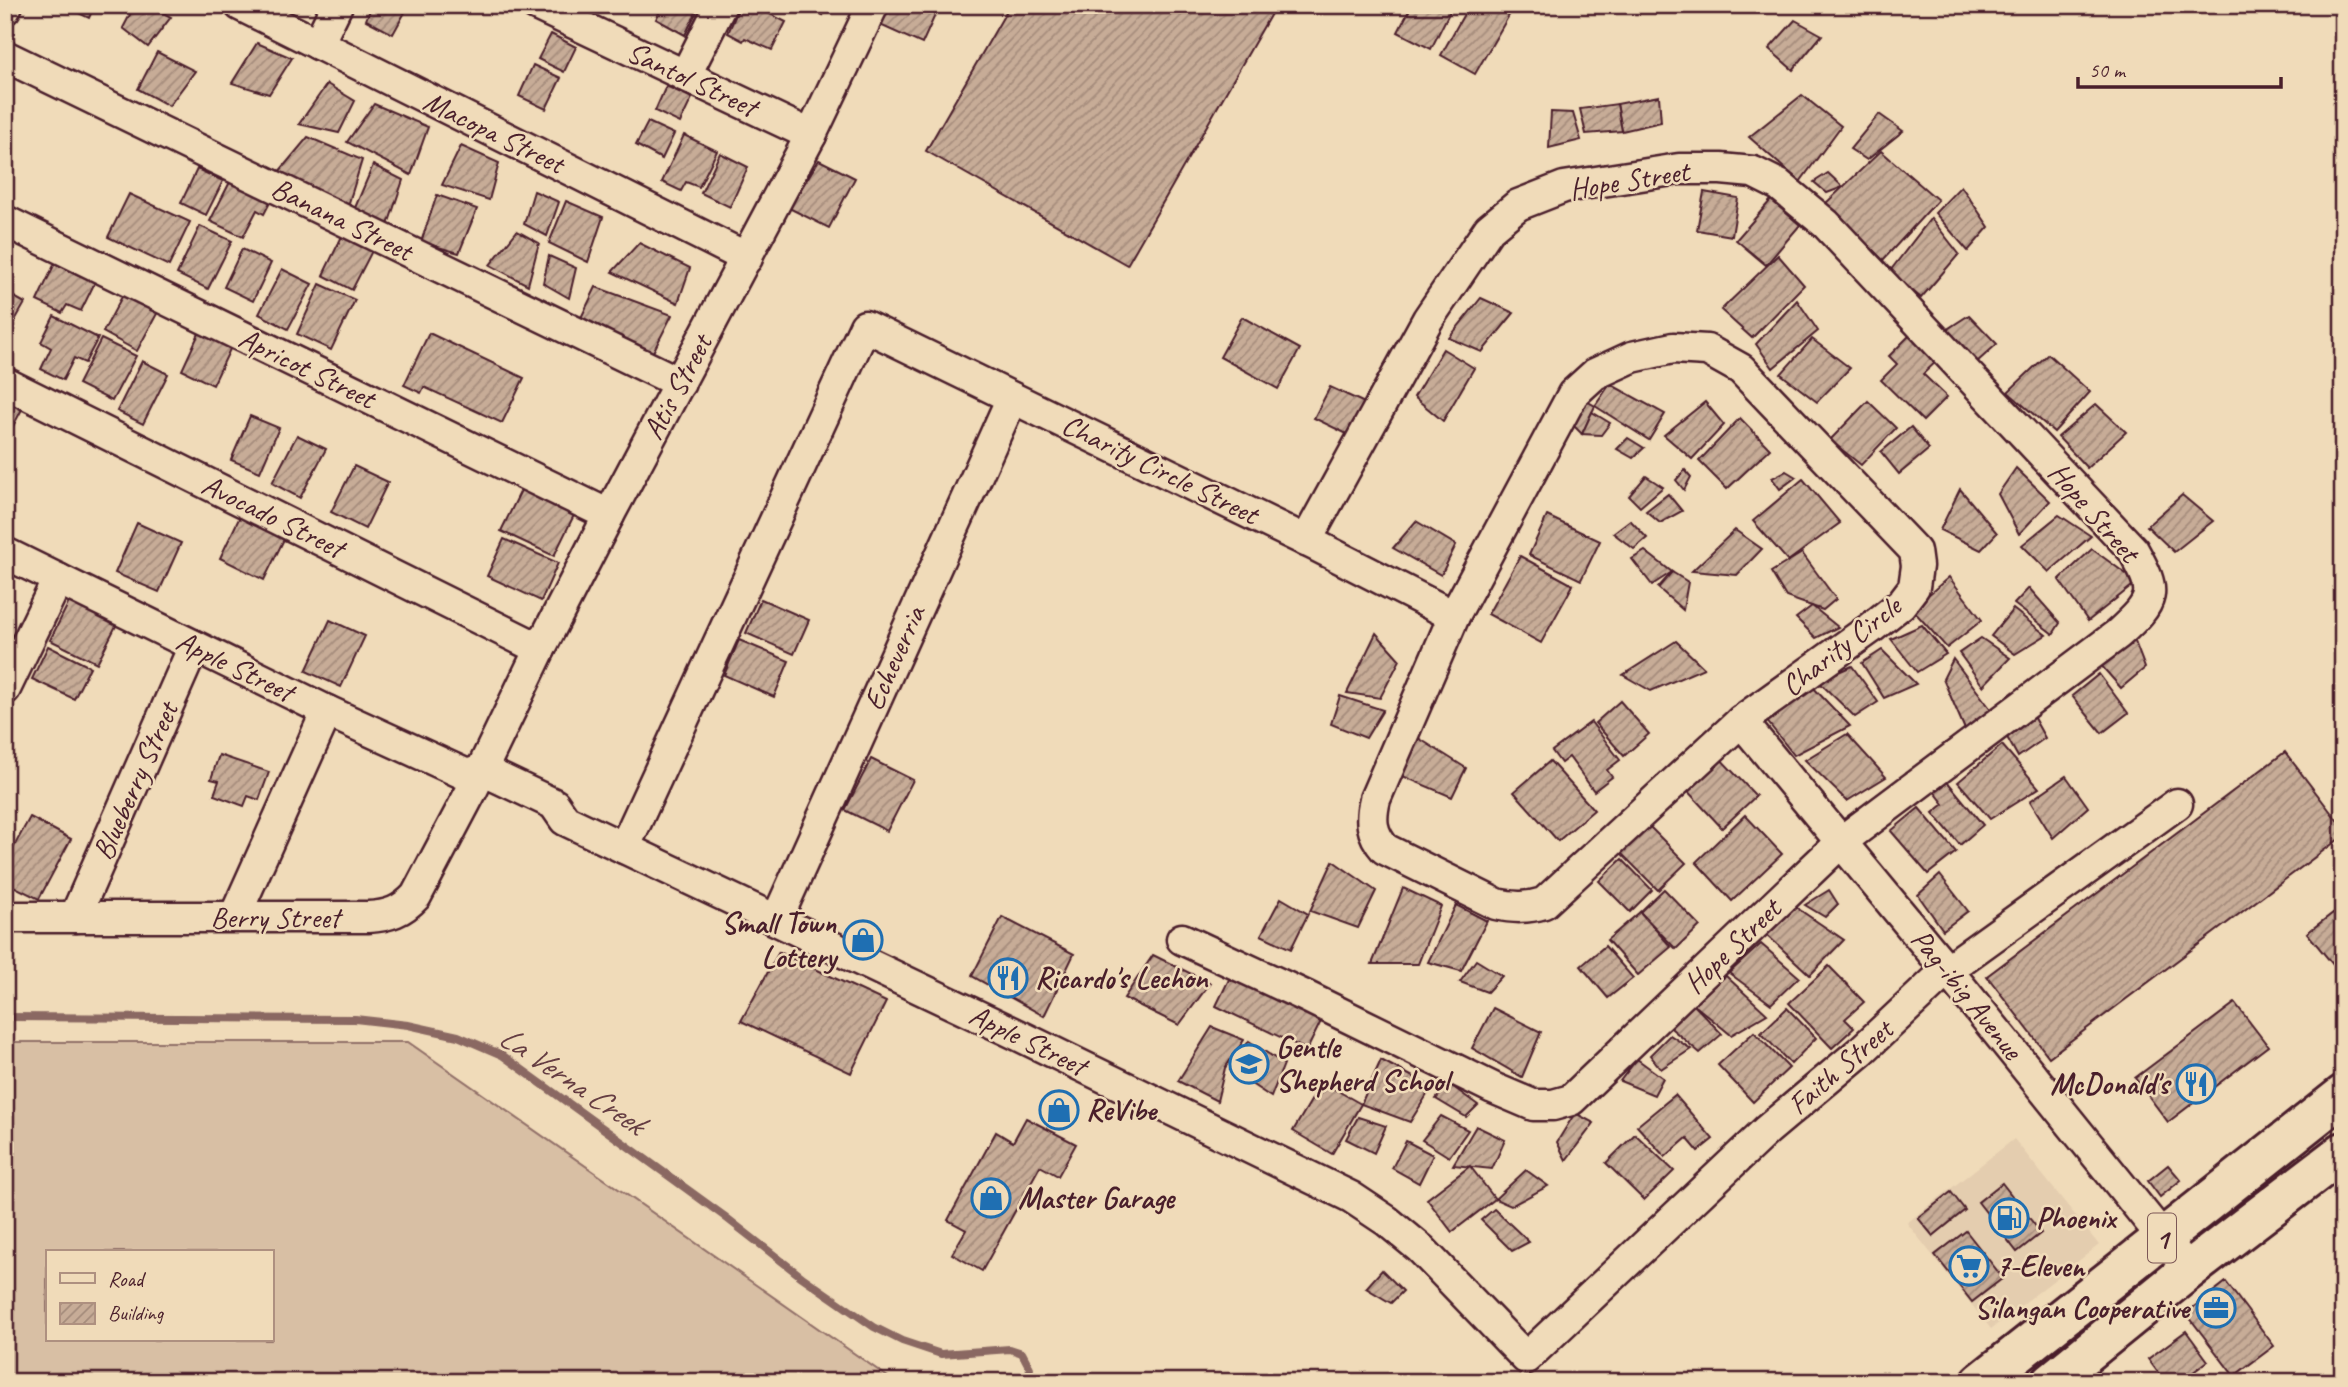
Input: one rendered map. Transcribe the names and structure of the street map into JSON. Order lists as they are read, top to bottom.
{
  "streets": {
    "highway": ["1"],
    "street": [
      "Santol Street",
      "Macopa Street",
      "Hope Street",
      "Banana Street",
      "Apricot Street",
      "Atis Street",
      "Charity Circle Street",
      "Avocado Street",
      "Charity Circle",
      "Echeverria",
      "Apple Street",
      "Blueberry Street",
      "Berry Street",
      "Pag-ibig Avenue",
      "Faith Street"
    ]
  },
  "crossings": [
    ["Santol Street", "Atis Street"],
    ["Macopa Street", "Atis Street"],
    ["Hope Street", "Charity Circle Street"],
    ["Hope Street", "Pag-ibig Avenue"],
    ["Banana Street", "Atis Street"],
    ["Apricot Street", "Atis Street"],
    ["Atis Street", "Avocado Street"],
    ["Atis Street", "Apple Street"],
    ["Atis Street", "Berry Street"],
    ["Charity Circle Street", "Charity Circle"],
    ["Charity Circle Street", "Echeverria"],
    ["Charity Circle Street", "Apple Street"],
    ["Charity Circle", "Pag-ibig Avenue"],
    ["Echeverria", "Apple Street"],
    ["Apple Street", "Blueberry Street"],
    ["Apple Street", "Berry Street"],
    ["Apple Street", "Faith Street"],
    ["Blueberry Street", "Berry Street"],
    ["Pag-ibig Avenue", "Faith Street"],
    ["Pag-ibig Avenue", "1"]
  ],
  "water": ["La Verna Creek"],
  "places": {
    "shop": ["Small Town Lottery", "ReVibe", "Master Garage"],
    "restaurant": ["Ricardo's Lechon", "McDonald's"],
    "school or university": ["Gentle Shepherd School"],
    "fuel station": ["Phoenix"],
    "supermarket": ["7-Eleven"],
    "office": ["Silangan Cooperative"]
  },
  "legend": ["Road", "Building"],
  "scale_bar": "50 m"
}
